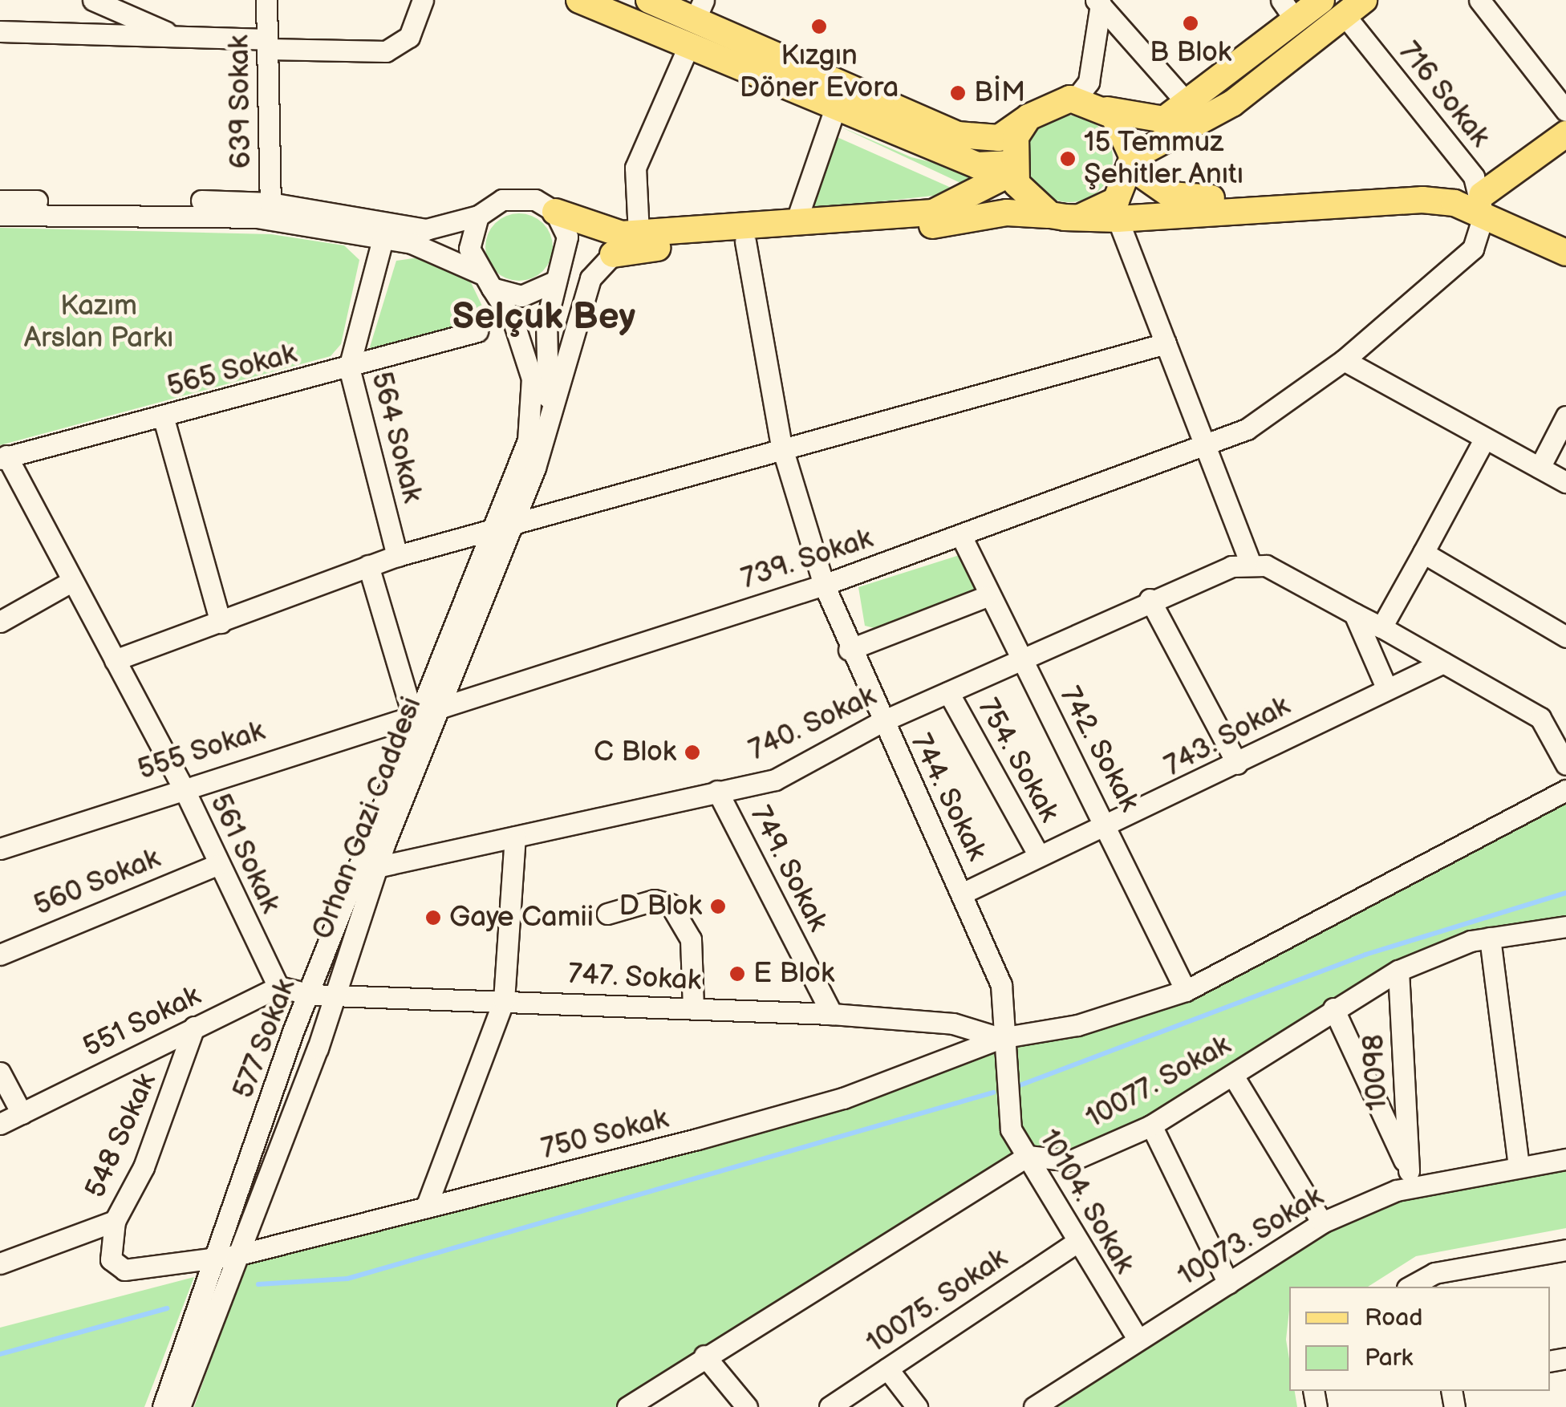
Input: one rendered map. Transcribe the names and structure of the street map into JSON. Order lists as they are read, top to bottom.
{
  "streets": {
    "street": [
      "716 Sokak",
      "639 Sokak",
      "565 Sokak",
      "564 Sokak",
      "739. Sokak",
      "740. Sokak",
      "743. Sokak",
      "742. Sokak",
      "555 Sokak",
      "754. Sokak",
      "744. Sokak",
      "Orhan Gazi Caddesi",
      "561 Sokak",
      "749. Sokak",
      "560 Sokak",
      "747. Sokak",
      "551 Sokak",
      "577 Sokak",
      "10098",
      "10077. Sokak",
      "750 Sokak",
      "548 Sokak",
      "10104. Sokak",
      "10073. Sokak",
      "10075. Sokak"
    ]
  },
  "crossings": [
    ["716 Sokak", "739. Sokak"],
    ["565 Sokak", "564 Sokak"],
    ["565 Sokak", "561 Sokak"],
    ["739. Sokak", "742. Sokak"],
    ["739. Sokak", "555 Sokak"],
    ["739. Sokak", "744. Sokak"],
    ["739. Sokak", "Orhan Gazi Caddesi"],
    ["739. Sokak", "577 Sokak"],
    ["740. Sokak", "742. Sokak"],
    ["740. Sokak", "754. Sokak"],
    ["740. Sokak", "744. Sokak"],
    ["740. Sokak", "Orhan Gazi Caddesi"],
    ["740. Sokak", "749. Sokak"],
    ["743. Sokak", "742. Sokak"],
    ["743. Sokak", "754. Sokak"],
    ["743. Sokak", "744. Sokak"],
    ["742. Sokak", "750 Sokak"],
    ["555 Sokak", "561 Sokak"],
    ["555 Sokak", "577 Sokak"],
    ["744. Sokak", "747. Sokak"],
    ["744. Sokak", "750 Sokak"],
    ["744. Sokak", "10104. Sokak"],
    ["Orhan Gazi Caddesi", "747. Sokak"],
    ["Orhan Gazi Caddesi", "577 Sokak"],
    ["Orhan Gazi Caddesi", "750 Sokak"],
    ["561 Sokak", "560 Sokak"],
    ["561 Sokak", "551 Sokak"],
    ["749. Sokak", "747. Sokak"],
    ["747. Sokak", "577 Sokak"],
    ["747. Sokak", "750 Sokak"],
    ["747. Sokak", "10104. Sokak"],
    ["551 Sokak", "548 Sokak"],
    ["577 Sokak", "750 Sokak"],
    ["10098", "10077. Sokak"],
    ["10098", "10073. Sokak"],
    ["10077. Sokak", "10104. Sokak"],
    ["750 Sokak", "548 Sokak"],
    ["750 Sokak", "10104. Sokak"],
    ["10104. Sokak", "10073. Sokak"],
    ["10104. Sokak", "10075. Sokak"]
  ],
  "districts": ["Selçuk Bey"],
  "parks": ["Kazım Arslan Parkı"],
  "places": [
    "B Blok",
    "Kızgın Döner Evora",
    "BİM",
    "15 Temmuz Şehitler Anıtı",
    "C Blok",
    "D Blok",
    "Gaye Camii",
    "E Blok"
  ],
  "legend": ["Road", "Park"]
}
